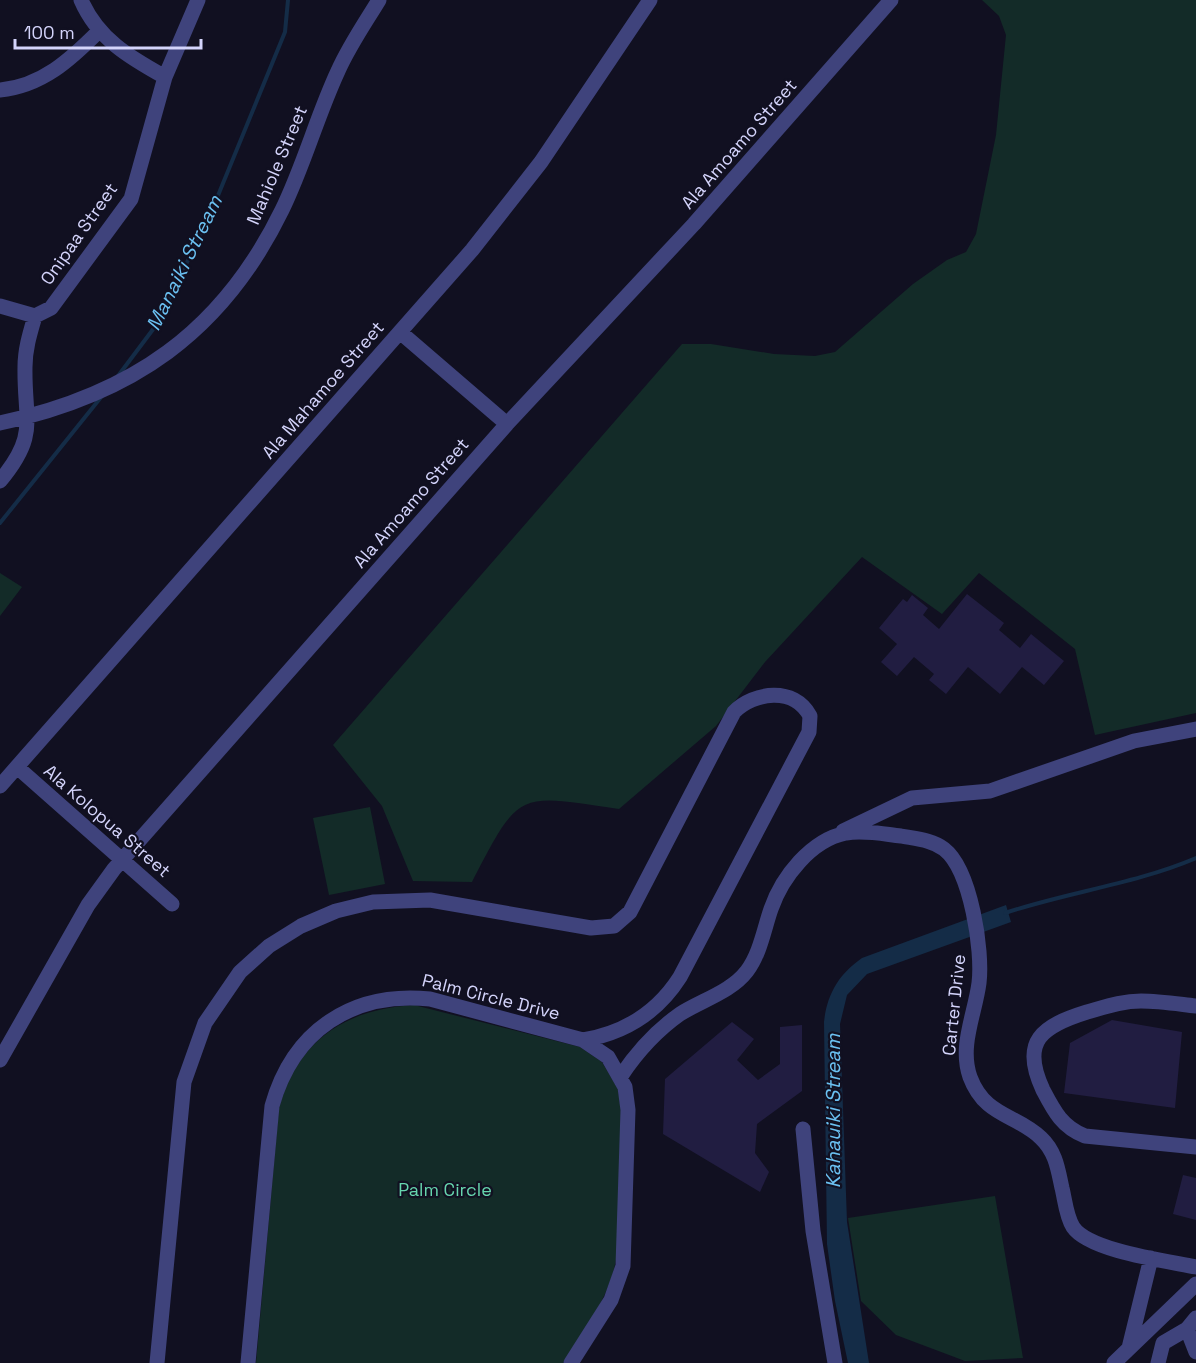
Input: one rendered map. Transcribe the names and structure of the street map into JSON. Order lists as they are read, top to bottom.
{
  "streets": {
    "street": [
      "Ala Amoamo Street",
      "Mahiole Street",
      "Onipaa Street",
      "Ala Mahamoe Street",
      "Ala Kolopua Street",
      "Palm Circle Drive",
      "Carter Drive"
    ]
  },
  "crossings": [
    ["Ala Amoamo Street", "Ala Kolopua Street"],
    ["Ala Mahamoe Street", "Ala Kolopua Street"],
    ["Palm Circle Drive", "Carter Drive"]
  ],
  "water": ["Manaiki Stream", "Kahauiki Stream"],
  "parks": ["Palm Circle"],
  "scale_bar": "100 m"
}
